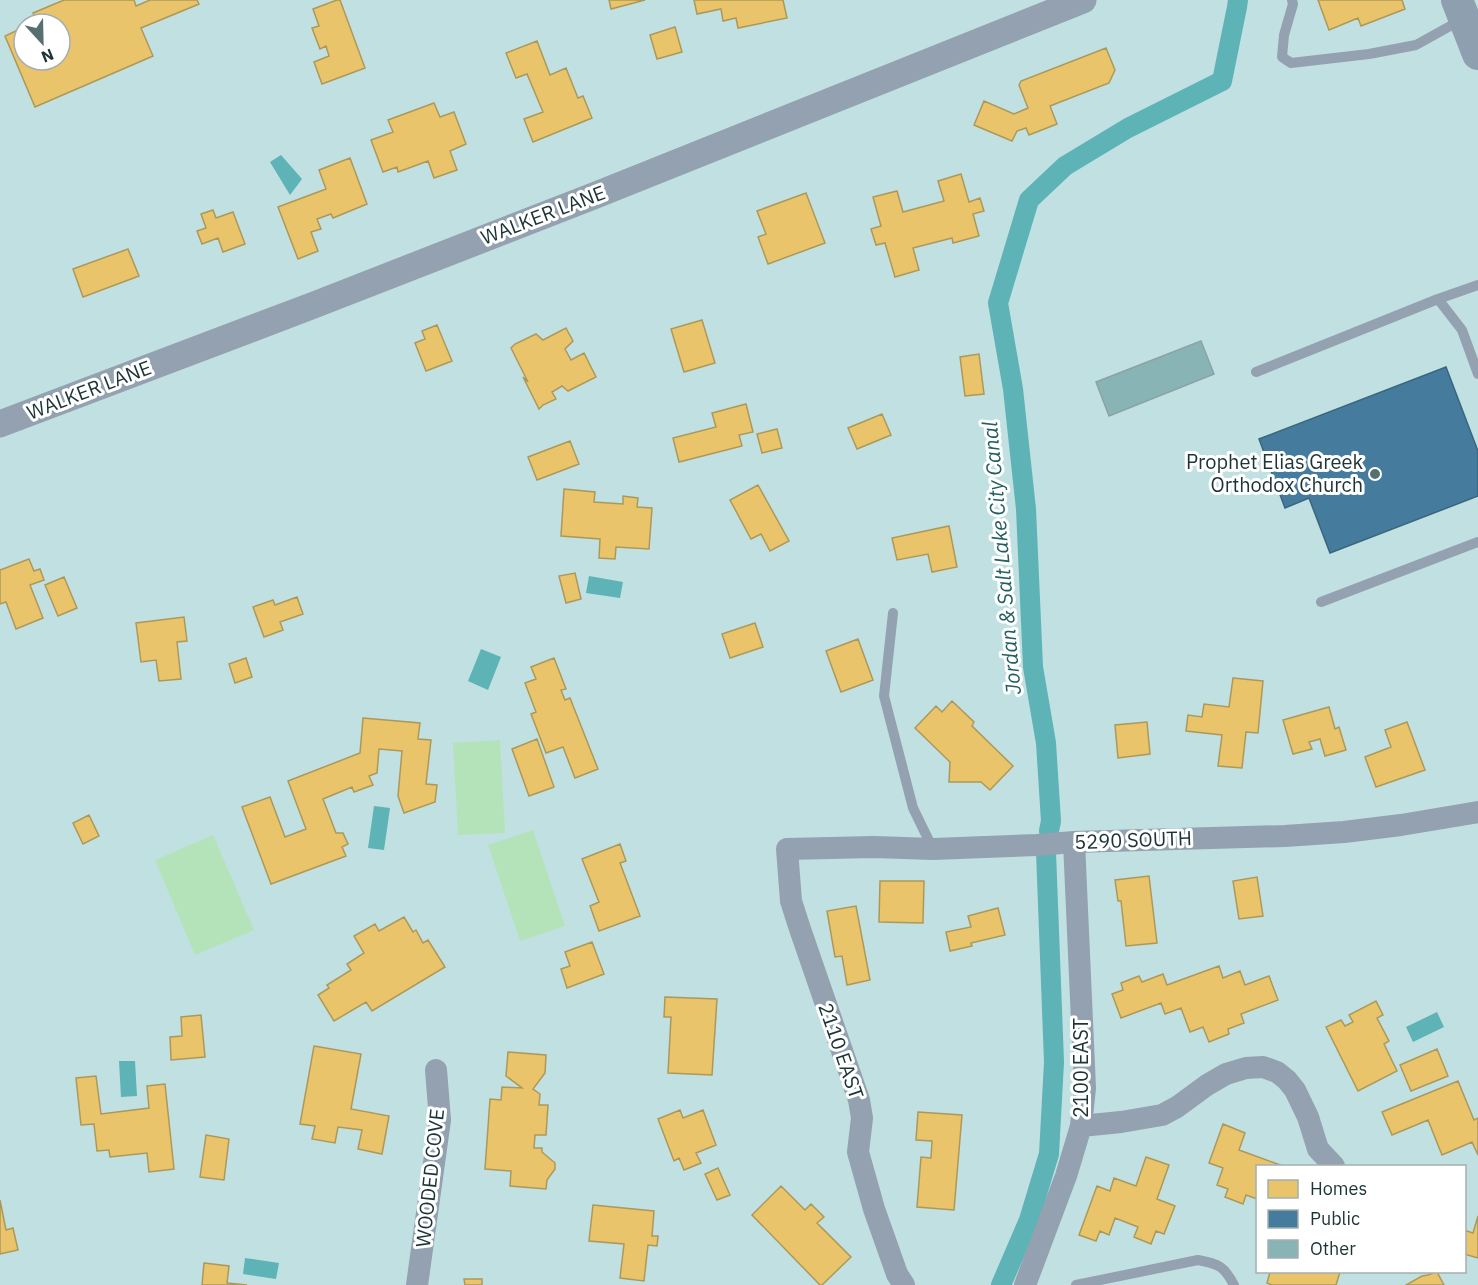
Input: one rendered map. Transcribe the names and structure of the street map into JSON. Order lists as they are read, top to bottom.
{
  "streets": {
    "street": [
      "WALKER LANE",
      "5290 SOUTH",
      "2110 EAST",
      "2100 EAST",
      "WOODED COVE"
    ]
  },
  "crossings": [
    ["5290 SOUTH", "2110 EAST"],
    ["5290 SOUTH", "2100 EAST"]
  ],
  "water": ["Jordan & Salt Lake City Canal"],
  "places": ["Prophet Elias Greek Orthodox Church"],
  "legend": ["Homes", "Public", "Other"],
  "north": "bottom"
}
